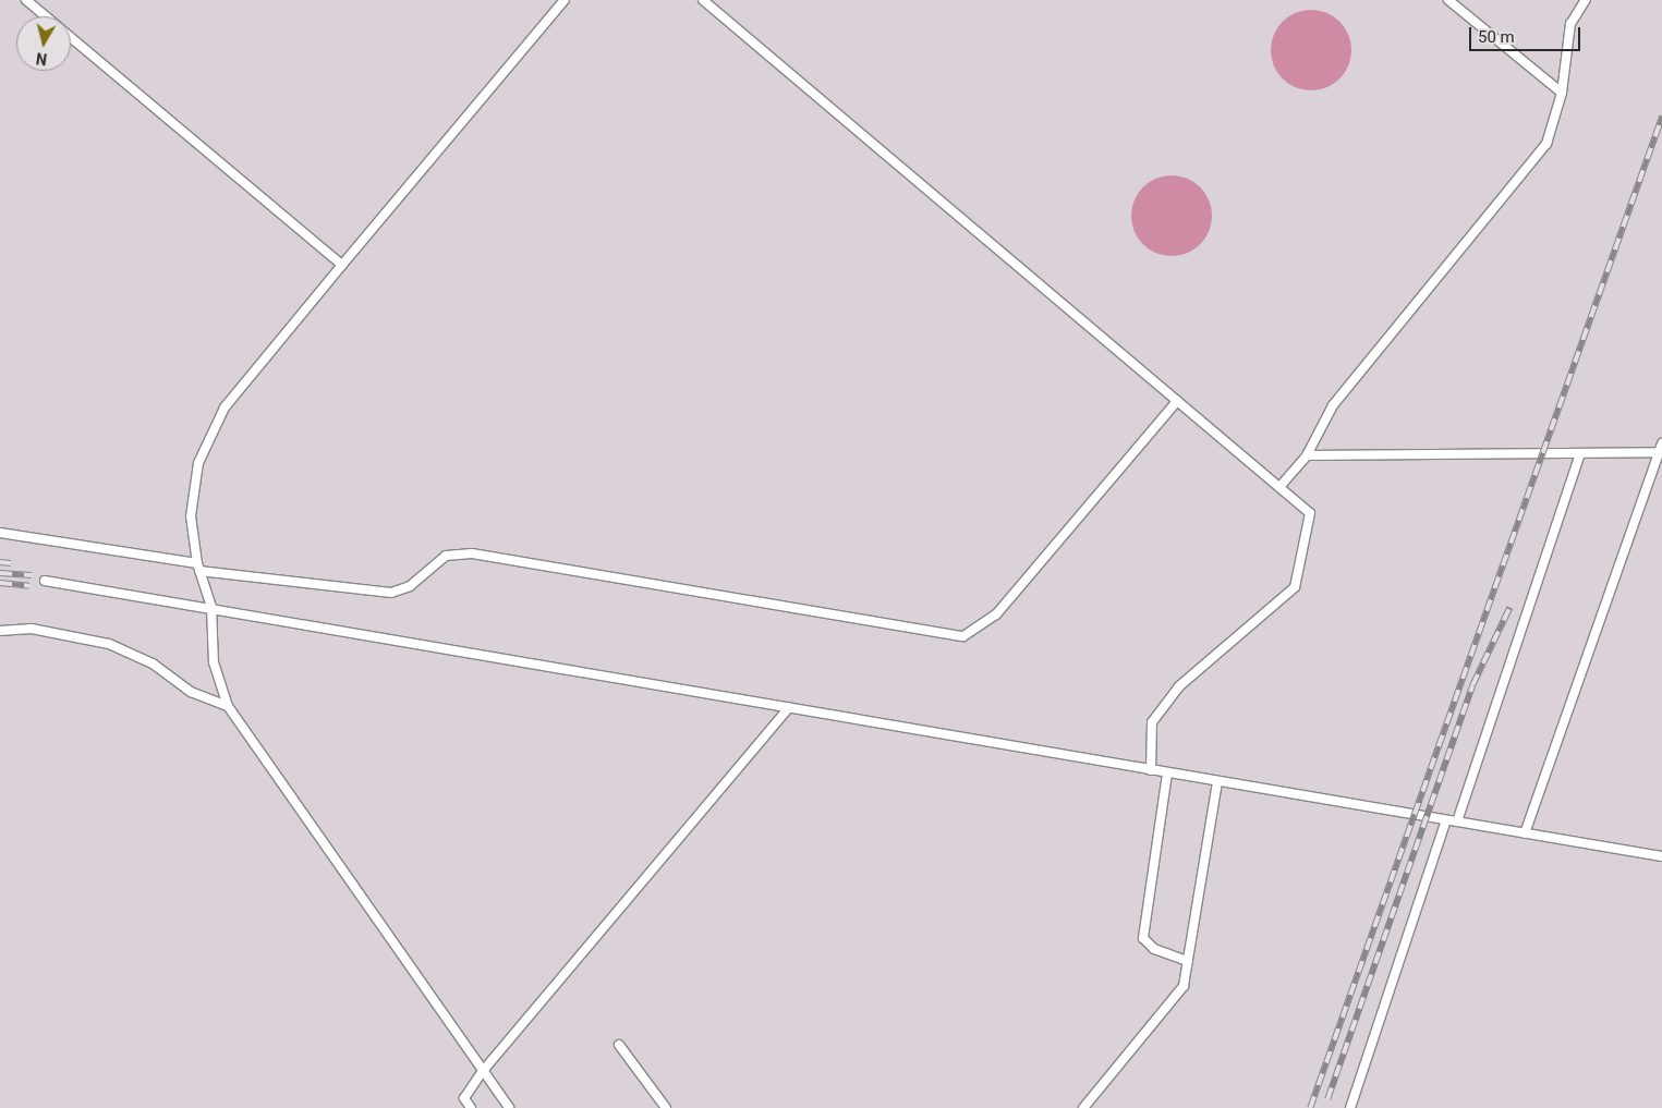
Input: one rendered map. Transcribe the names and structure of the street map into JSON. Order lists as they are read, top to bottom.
{
  "scale_bar": "50 m",
  "north": "bottom"
}
